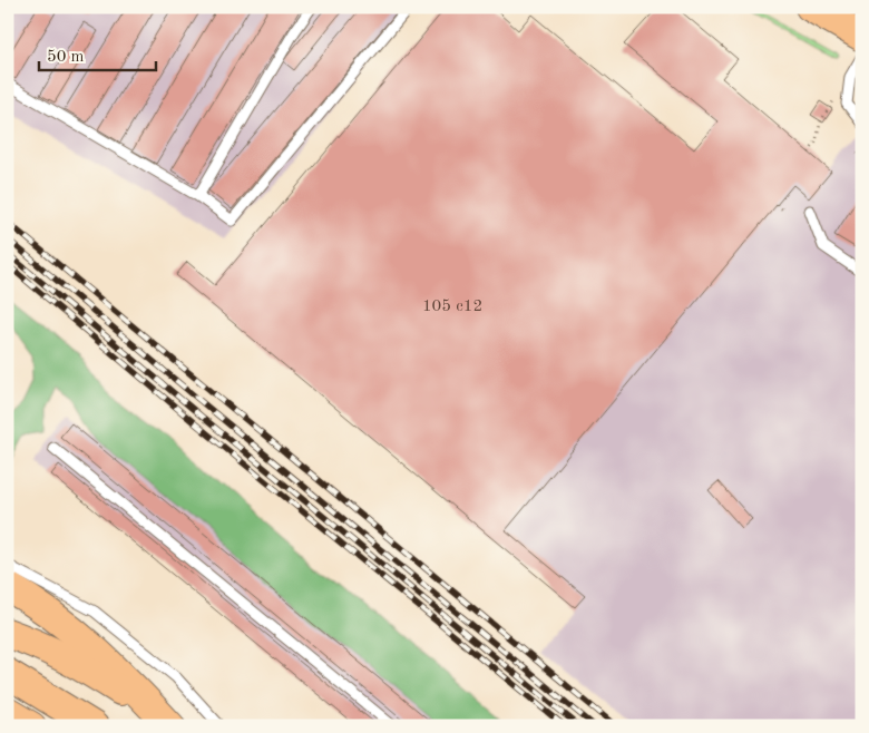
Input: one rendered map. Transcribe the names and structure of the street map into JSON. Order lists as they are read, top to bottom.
{
  "house_numbers": ["105 с12"],
  "scale_bar": "50 m"
}
